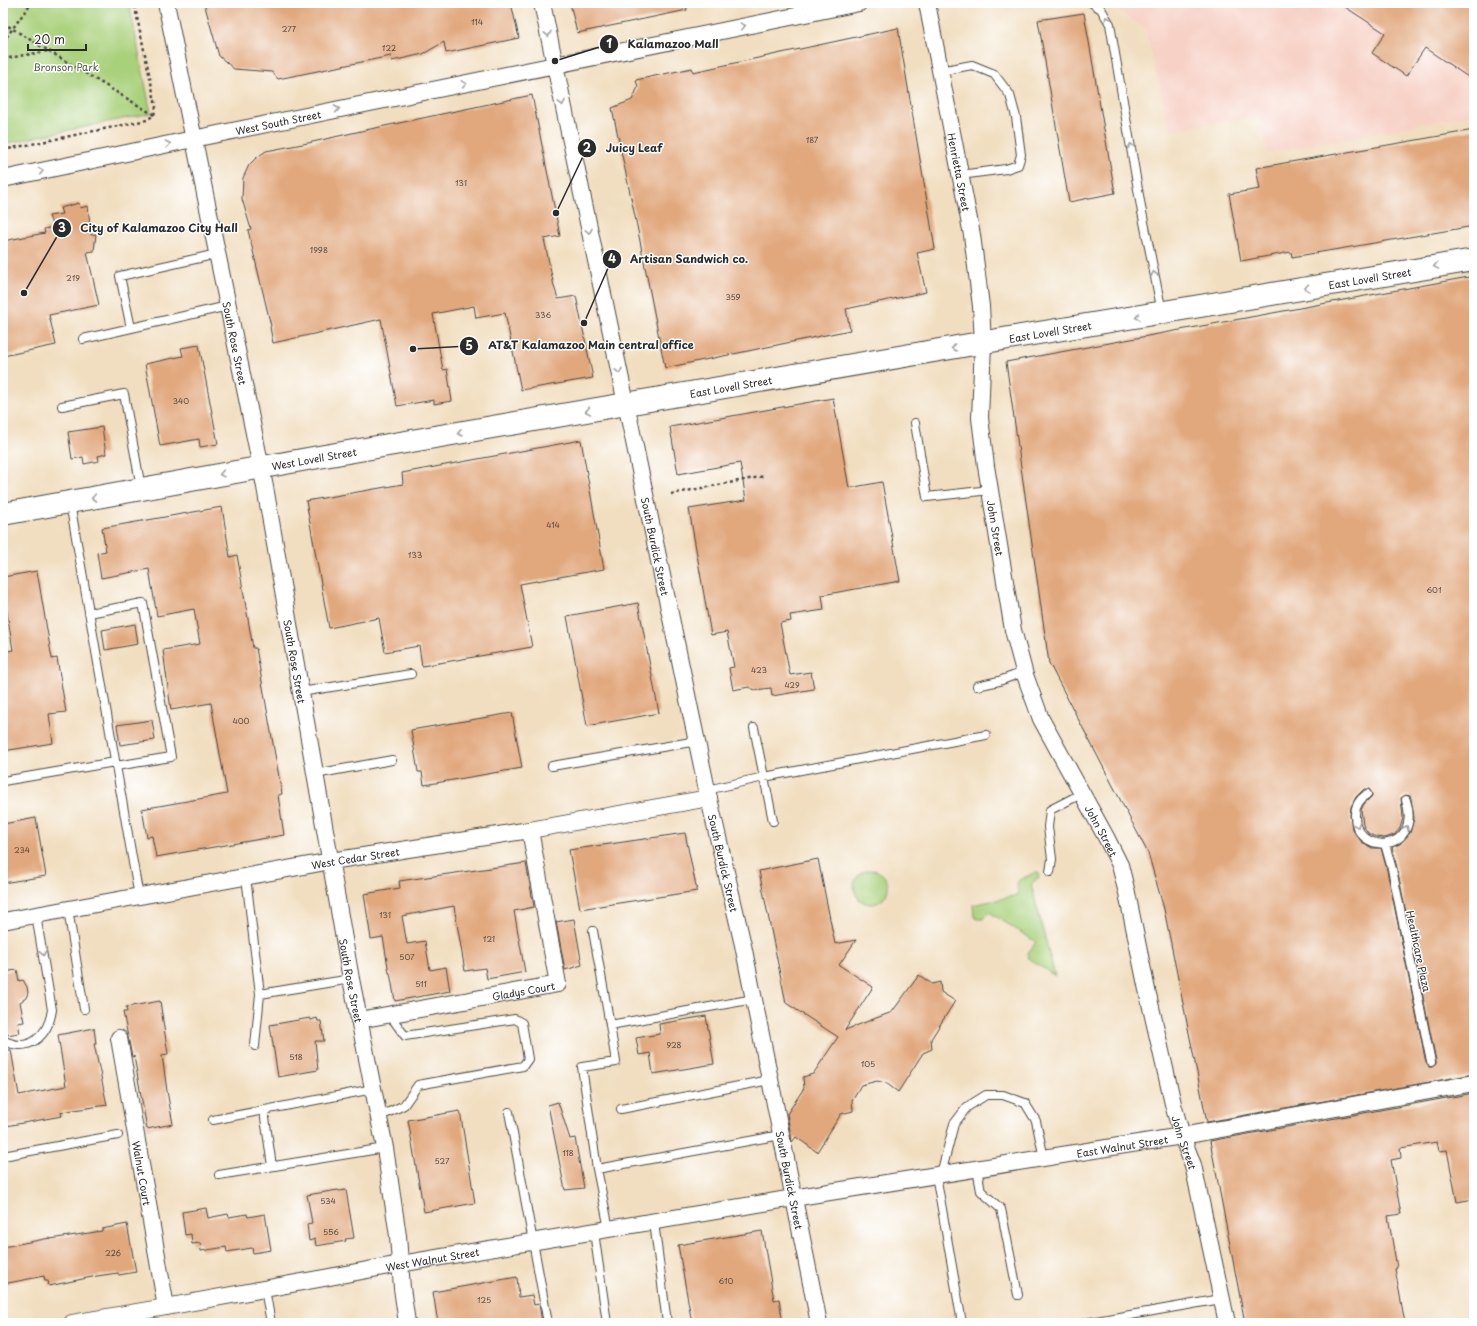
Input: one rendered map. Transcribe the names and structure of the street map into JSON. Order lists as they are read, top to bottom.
{
  "streets": {
    "street": [
      "West South Street",
      "Henrietta Street",
      "East Lovell Street",
      "South Rose Street",
      "West Lovell Street",
      "John Street",
      "South Burdick Street",
      "West Cedar Street",
      "Gladys Court",
      "East Walnut Street",
      "Walnut Court",
      "West Walnut Street"
    ],
    "lane": ["Healthcare Plaza"]
  },
  "crossings": [
    ["West South Street", "South Rose Street"],
    ["West South Street", "South Burdick Street"],
    ["Henrietta Street", "East Lovell Street"],
    ["Henrietta Street", "John Street"],
    ["East Lovell Street", "West Lovell Street"],
    ["East Lovell Street", "John Street"],
    ["East Lovell Street", "South Burdick Street"],
    ["South Rose Street", "West Lovell Street"],
    ["South Rose Street", "West Cedar Street"],
    ["South Rose Street", "Gladys Court"],
    ["South Rose Street", "West Walnut Street"],
    ["West Lovell Street", "South Burdick Street"],
    ["John Street", "East Walnut Street"],
    ["South Burdick Street", "West Cedar Street"],
    ["South Burdick Street", "East Walnut Street"],
    ["South Burdick Street", "West Walnut Street"],
    ["West Cedar Street", "Gladys Court"],
    ["East Walnut Street", "West Walnut Street"],
    ["Walnut Court", "West Walnut Street"]
  ],
  "one_way": ["West South Street", "East Lovell Street", "West Lovell Street"],
  "parks": ["Bronson Park"],
  "places": [
    "Kalamazoo Mall",
    "Juicy Leaf",
    "City of Kalamazoo City Hall",
    "Artisan Sandwich co.",
    "AT&T Kalamazoo Main central office"
  ],
  "house_numbers": [
    "114",
    "277",
    "122",
    "187",
    "131",
    "1998",
    "219",
    "359",
    "336",
    "340",
    "414",
    "133",
    "601",
    "423",
    "429",
    "400",
    "234",
    "131",
    "121",
    "507",
    "511",
    "928",
    "518",
    "105",
    "118",
    "527",
    "534",
    "556",
    "226",
    "610",
    "125"
  ],
  "scale_bar": "20 m"
}
